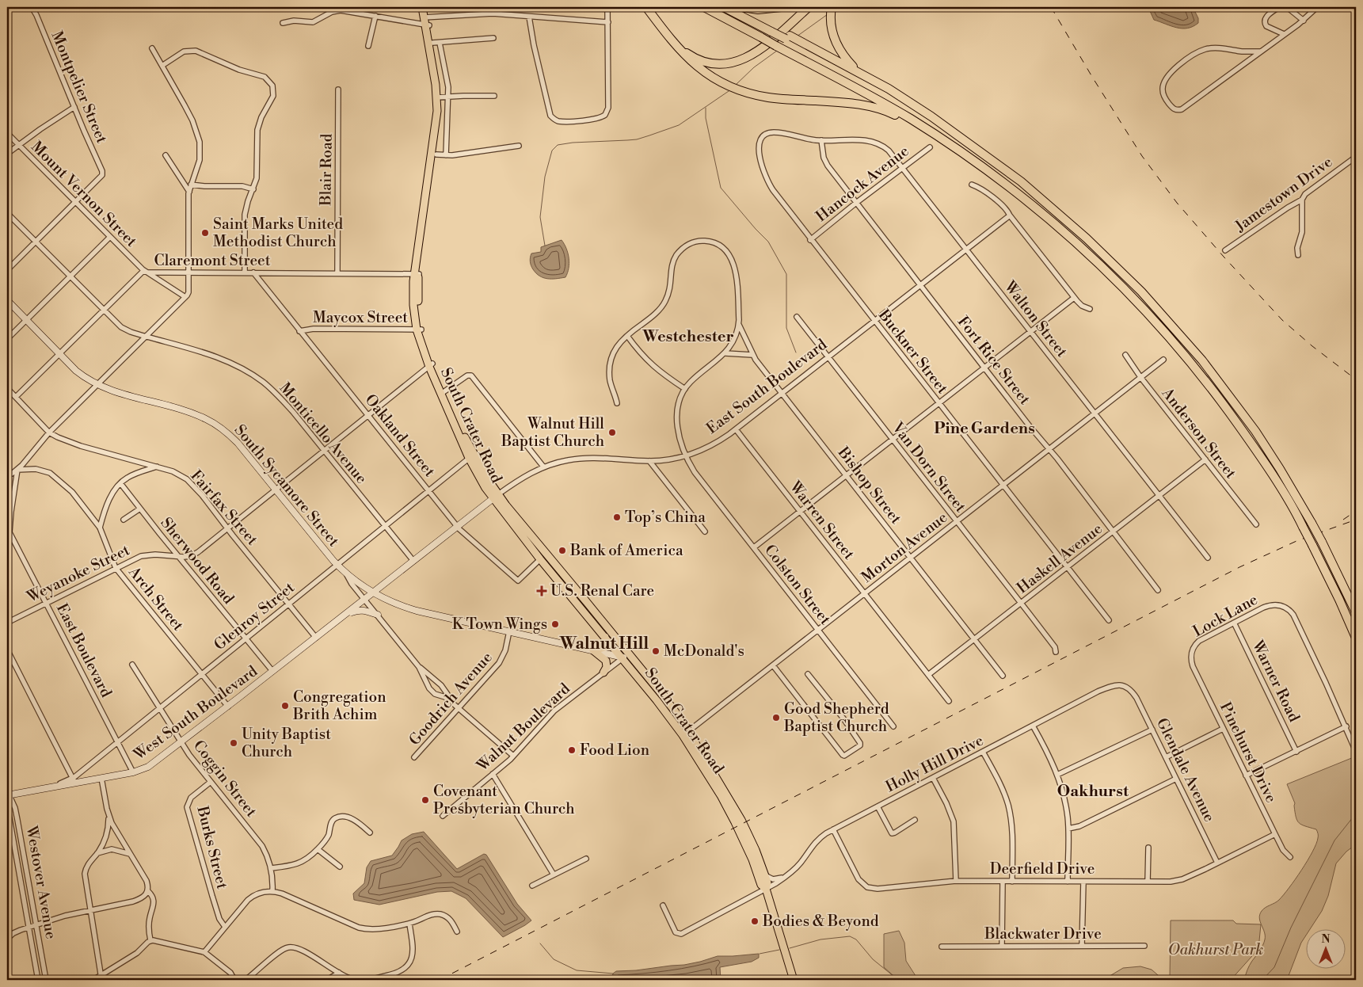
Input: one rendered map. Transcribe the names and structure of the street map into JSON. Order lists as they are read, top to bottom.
{
  "streets": {
    "main road": [
      "East South Boulevard",
      "South Crater Road",
      "South Sycamore Street",
      "West South Boulevard"
    ],
    "street": [
      "Montpelier Street",
      "Blair Road",
      "Hancock Avenue",
      "Mount Vernon Street",
      "Jamestown Drive",
      "Claremont Street",
      "Maycox Street",
      "Walton Street",
      "Buckner Street",
      "Fort Rice Street",
      "Monticello Avenue",
      "Anderson Street",
      "Oakland Street",
      "Van Dorn Street",
      "Bishop Street",
      "Fairfax Street",
      "Warren Street",
      "Morton Avenue",
      "Haskell Avenue",
      "Sherwood Road",
      "Weyanoke Street",
      "Colston Street",
      "Arch Street",
      "Lock Lane",
      "Glenroy Street",
      "East Boulevard",
      "Warner Road",
      "Goodrich Avenue",
      "Walnut Boulevard",
      "Pinehurst Drive",
      "Holly Hill Drive",
      "Glendale Avenue",
      "Coggin Street",
      "Burks Street",
      "Deerfield Drive",
      "Westover Avenue",
      "Blackwater Drive"
    ]
  },
  "crossings": [
    ["Montpelier Street", "Mount Vernon Street"],
    ["Blair Road", "Claremont Street"],
    ["Hancock Avenue", "Walton Street"],
    ["Hancock Avenue", "Buckner Street"],
    ["Hancock Avenue", "Fort Rice Street"],
    ["Mount Vernon Street", "Claremont Street"],
    ["Claremont Street", "South Crater Road"],
    ["Claremont Street", "Monticello Avenue"],
    ["Claremont Street", "Oakland Street"],
    ["Claremont Street", "South Sycamore Street"],
    ["Claremont Street", "Fairfax Street"],
    ["Maycox Street", "South Crater Road"],
    ["Maycox Street", "Oakland Street"],
    ["Walton Street", "Buckner Street"],
    ["Walton Street", "Fort Rice Street"],
    ["Walton Street", "East South Boulevard"],
    ["Walton Street", "Morton Avenue"],
    ["Walton Street", "Haskell Avenue"],
    ["Buckner Street", "Fort Rice Street"],
    ["Buckner Street", "East South Boulevard"],
    ["Buckner Street", "Morton Avenue"],
    ["Buckner Street", "Haskell Avenue"],
    ["Fort Rice Street", "East South Boulevard"],
    ["Fort Rice Street", "Morton Avenue"],
    ["Fort Rice Street", "Haskell Avenue"],
    ["East South Boulevard", "South Crater Road"],
    ["East South Boulevard", "Monticello Avenue"],
    ["East South Boulevard", "Oakland Street"],
    ["East South Boulevard", "Van Dorn Street"],
    ["East South Boulevard", "South Sycamore Street"],
    ["East South Boulevard", "Bishop Street"],
    ["East South Boulevard", "Warren Street"],
    ["East South Boulevard", "Colston Street"],
    ["East South Boulevard", "West South Boulevard"],
    ["South Crater Road", "Oakland Street"],
    ["South Crater Road", "South Sycamore Street"],
    ["South Crater Road", "Morton Avenue"],
    ["South Crater Road", "Weyanoke Street"],
    ["South Crater Road", "Glenroy Street"],
    ["South Crater Road", "Walnut Boulevard"],
    ["South Crater Road", "Holly Hill Drive"],
    ["Monticello Avenue", "Weyanoke Street"],
    ["Monticello Avenue", "Glenroy Street"],
    ["Anderson Street", "Morton Avenue"],
    ["Anderson Street", "Haskell Avenue"],
    ["Oakland Street", "Weyanoke Street"],
    ["Oakland Street", "Glenroy Street"],
    ["Van Dorn Street", "Morton Avenue"],
    ["Van Dorn Street", "Haskell Avenue"],
    ["South Sycamore Street", "Weyanoke Street"],
    ["South Sycamore Street", "Glenroy Street"],
    ["South Sycamore Street", "Goodrich Avenue"],
    ["South Sycamore Street", "West South Boulevard"],
    ["South Sycamore Street", "Walnut Boulevard"],
    ["Bishop Street", "Morton Avenue"],
    ["Bishop Street", "Haskell Avenue"],
    ["Fairfax Street", "Weyanoke Street"],
    ["Fairfax Street", "Glenroy Street"],
    ["Fairfax Street", "West South Boulevard"],
    ["Warren Street", "Morton Avenue"],
    ["Warren Street", "Haskell Avenue"],
    ["Morton Avenue", "Colston Street"],
    ["Sherwood Road", "Weyanoke Street"],
    ["Sherwood Road", "Glenroy Street"],
    ["Sherwood Road", "West South Boulevard"],
    ["Weyanoke Street", "Arch Street"],
    ["Weyanoke Street", "East Boulevard"],
    ["Arch Street", "Glenroy Street"],
    ["Arch Street", "East Boulevard"],
    ["Arch Street", "West South Boulevard"],
    ["Lock Lane", "Warner Road"],
    ["Lock Lane", "Pinehurst Drive"],
    ["Glenroy Street", "East Boulevard"],
    ["Glenroy Street", "West South Boulevard"],
    ["Glenroy Street", "Coggin Street"],
    ["East Boulevard", "West South Boulevard"],
    ["West South Boulevard", "Coggin Street"],
    ["West South Boulevard", "Westover Avenue"],
    ["Pinehurst Drive", "Deerfield Drive"],
    ["Holly Hill Drive", "Glendale Avenue"],
    ["Holly Hill Drive", "Deerfield Drive"],
    ["Glendale Avenue", "Deerfield Drive"],
    ["Coggin Street", "Burks Street"]
  ],
  "districts": [
    "Westchester",
    "Pine Gardens",
    "Walnut Hill",
    "Oakhurst"
  ],
  "parks": ["Oakhurst Park"],
  "places": {
    "other": [
      "Saint Marks United Methodist Church",
      "Walnut Hill Baptist Church",
      "Top’s China",
      "Bank of America",
      "K Town Wings",
      "McDonald's",
      "Congregation Brith Achim",
      "Good Shepherd Baptist Church",
      "Unity Baptist Church",
      "Food Lion",
      "Covenant Presbyterian Church",
      "Bodies & Beyond"
    ],
    "health": ["U.S. Renal Care"]
  },
  "north": "top"
}
